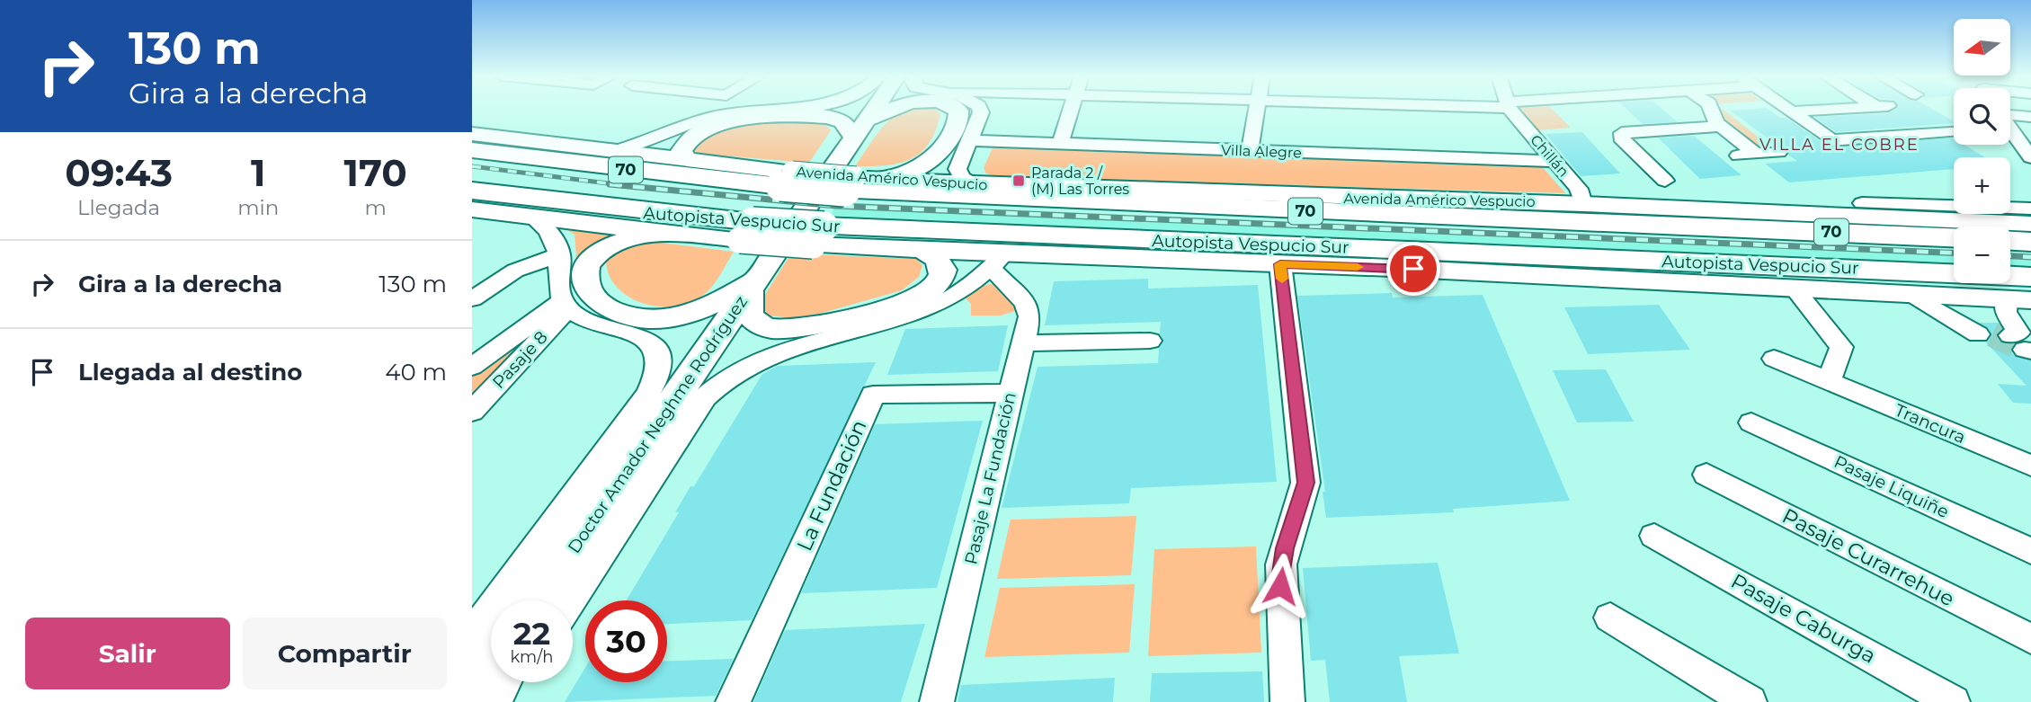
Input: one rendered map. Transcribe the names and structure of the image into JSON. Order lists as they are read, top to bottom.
{
  "streets": {
    "highway": ["70", "Autopista Vespucio Sur"],
    "main road": ["Avenida Américo Vespucio", "Doctor Amador Neghme Rodríguez"],
    "street": [
      "Villa Alegre",
      "Chillán",
      "Pasaje 8",
      "Trancura",
      "Pasaje La Fundación",
      "La Fundación",
      "Pasaje Liquiñe",
      "Pasaje Curarrehue",
      "Pasaje Caburga"
    ]
  },
  "crossings": [
    ["Villa Alegre", "Chillán"],
    ["Chillán", "Avenida Américo Vespucio"],
    ["Avenida Américo Vespucio", "Autopista Vespucio Sur"],
    ["Pasaje 8", "Doctor Amador Neghme Rodríguez"],
    ["Doctor Amador Neghme Rodríguez", "Pasaje La Fundación"],
    ["Pasaje La Fundación", "La Fundación"]
  ],
  "districts": ["VILLA EL COBRE"],
  "places": {
    "transit": ["Parada 2 / (M) Las Torres"]
  },
  "north": "left",
  "page": {
    "turn": ["130 m", "Gira a la derecha"],
    "map_buttons": ["+", "−"],
    "eta": [
      "09:43",
      "Llegada",
      "1",
      "min",
      "170",
      "m"
    ],
    "list": [
      {
        "name": "Gira a la derecha",
        "value": "130 m"
      },
      {
        "name": "Llegada al destino",
        "value": "40 m"
      }
    ],
    "speed": "22 km/h",
    "limit": "30",
    "buttons": ["Salir", "Compartir"]
  }
}
